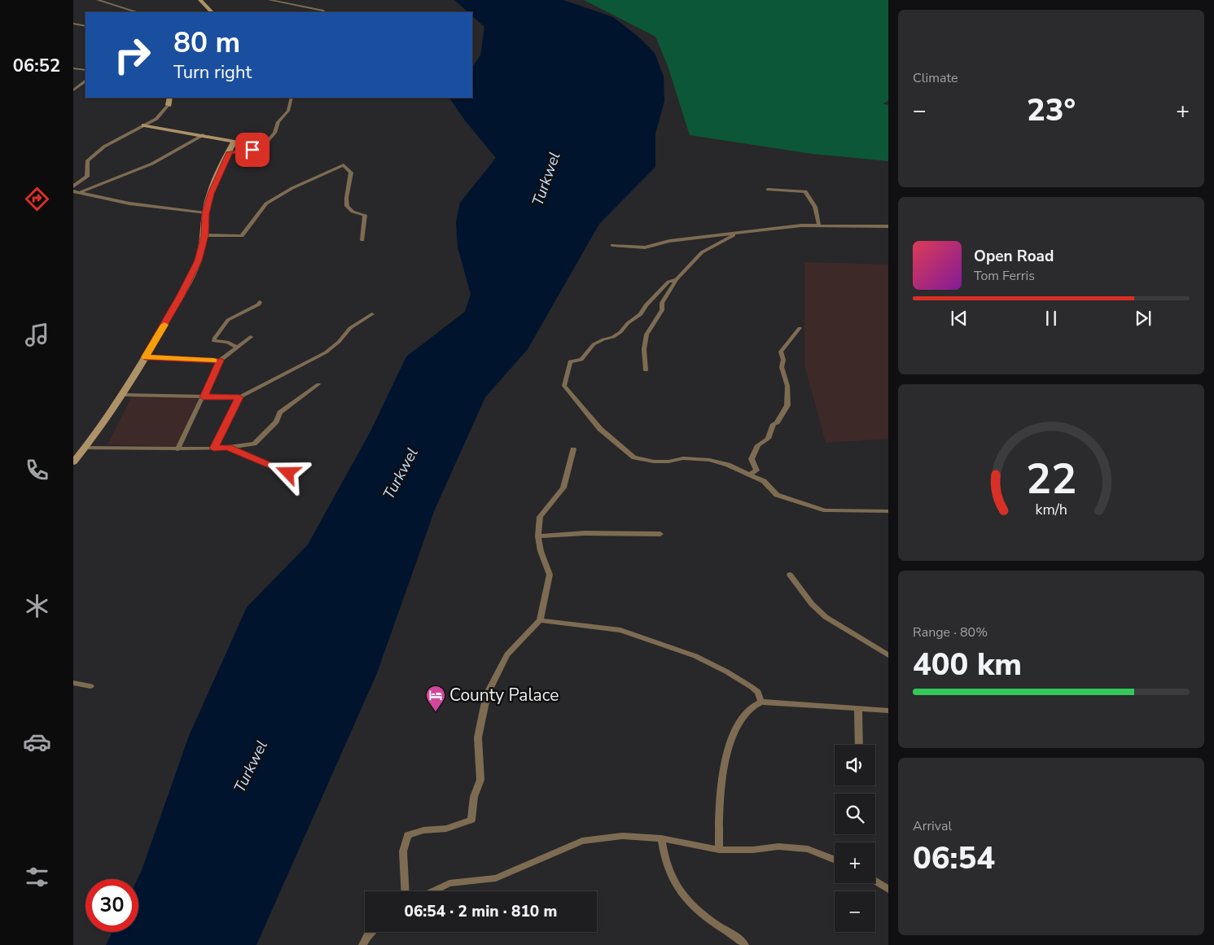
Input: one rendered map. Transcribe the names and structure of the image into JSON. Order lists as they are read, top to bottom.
{
  "water": ["Turkwel"],
  "places": {
    "hotel": ["County Palace"]
  },
  "page": {
    "tabs": "06:52",
    "tile": [
      "Climate",
      ["Range · 80%", "400 km"],
      ["Arrival", "06:54"]
    ],
    "turn": ["80 m", "Turn right"],
    "heat": ["−", "23°", "+"],
    "song": ["Open Road", "Tom Ferris"],
    "map_buttons": ["+", "−"],
    "limit": "30",
    "trip": "06:54 · 2 min · 810 m",
    "gauge": ["22", "km/h"]
  }
}
